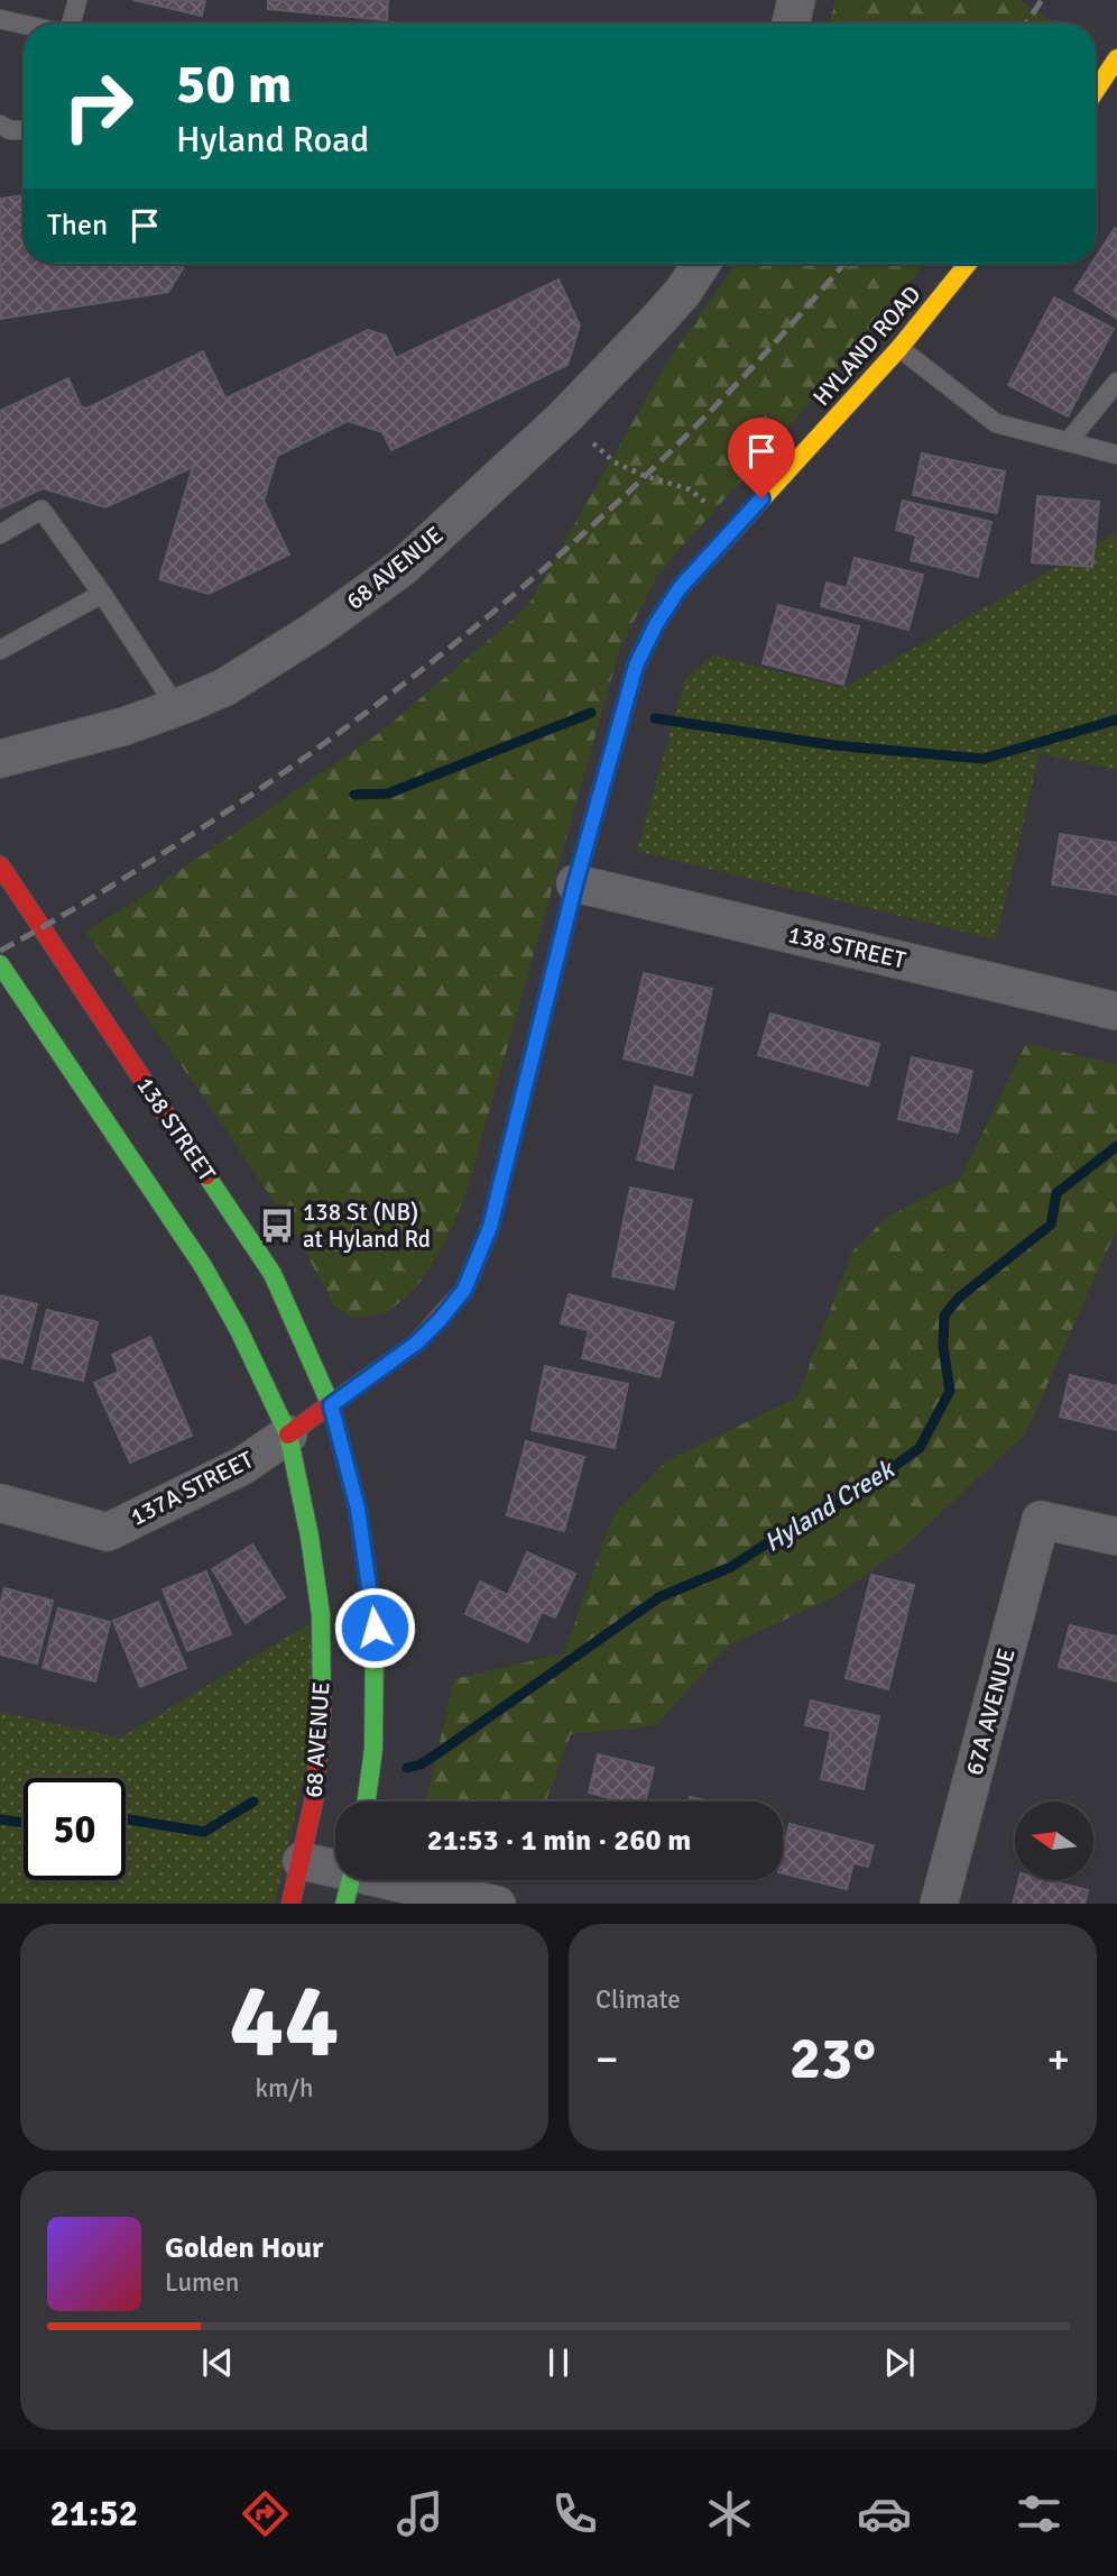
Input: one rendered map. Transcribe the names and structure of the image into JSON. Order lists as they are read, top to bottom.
{
  "streets": {
    "main road": ["HYLAND ROAD", "68 AVENUE", "138 STREET"],
    "street": ["137A STREET", "67A AVENUE"]
  },
  "crossings": [
    ["HYLAND ROAD", "68 AVENUE"],
    ["HYLAND ROAD", "138 STREET"],
    ["HYLAND ROAD", "137A STREET"],
    ["68 AVENUE", "137A STREET"]
  ],
  "water": ["Hyland Creek"],
  "places": {
    "bus stop": ["138 St (NB) at Hyland Rd"]
  },
  "north": "left",
  "page": {
    "turn": ["50 m", "Hyland Road"],
    "then": "Then",
    "limit": "50",
    "trip": "21:53 · 1 min · 260 m",
    "tile": [
      ["44", "km/h"],
      "Climate"
    ],
    "heat": ["−", "23°", "+"],
    "song": ["Golden Hour", "Lumen"],
    "tabs": "21:52"
  }
}
